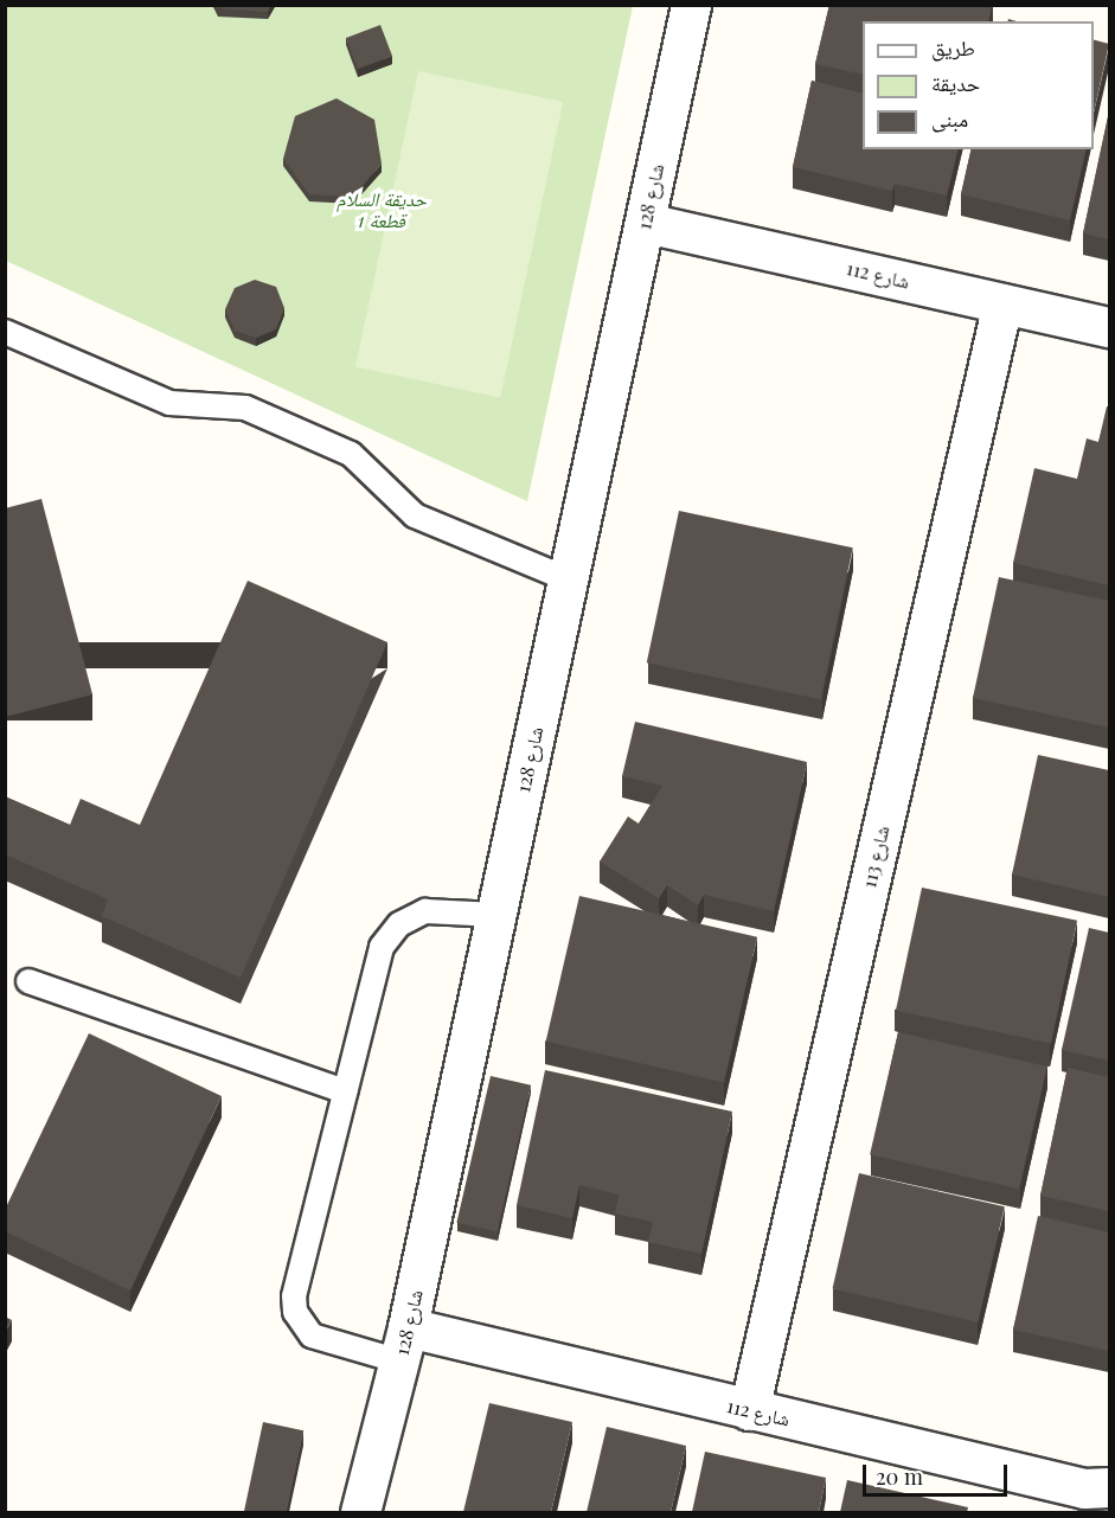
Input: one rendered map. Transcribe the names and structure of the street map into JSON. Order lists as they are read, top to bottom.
{
  "streets": {
    "street": ["شارع 128", "شارع 112", "شارع 113"]
  },
  "crossings": [
    ["شارع 128", "شارع 112"],
    ["شارع 112", "شارع 113"]
  ],
  "parks": ["حديقة السلام قطعة 1"],
  "legend": ["طريق", "حديقة", "مبنى"],
  "scale_bar": "20 m"
}
